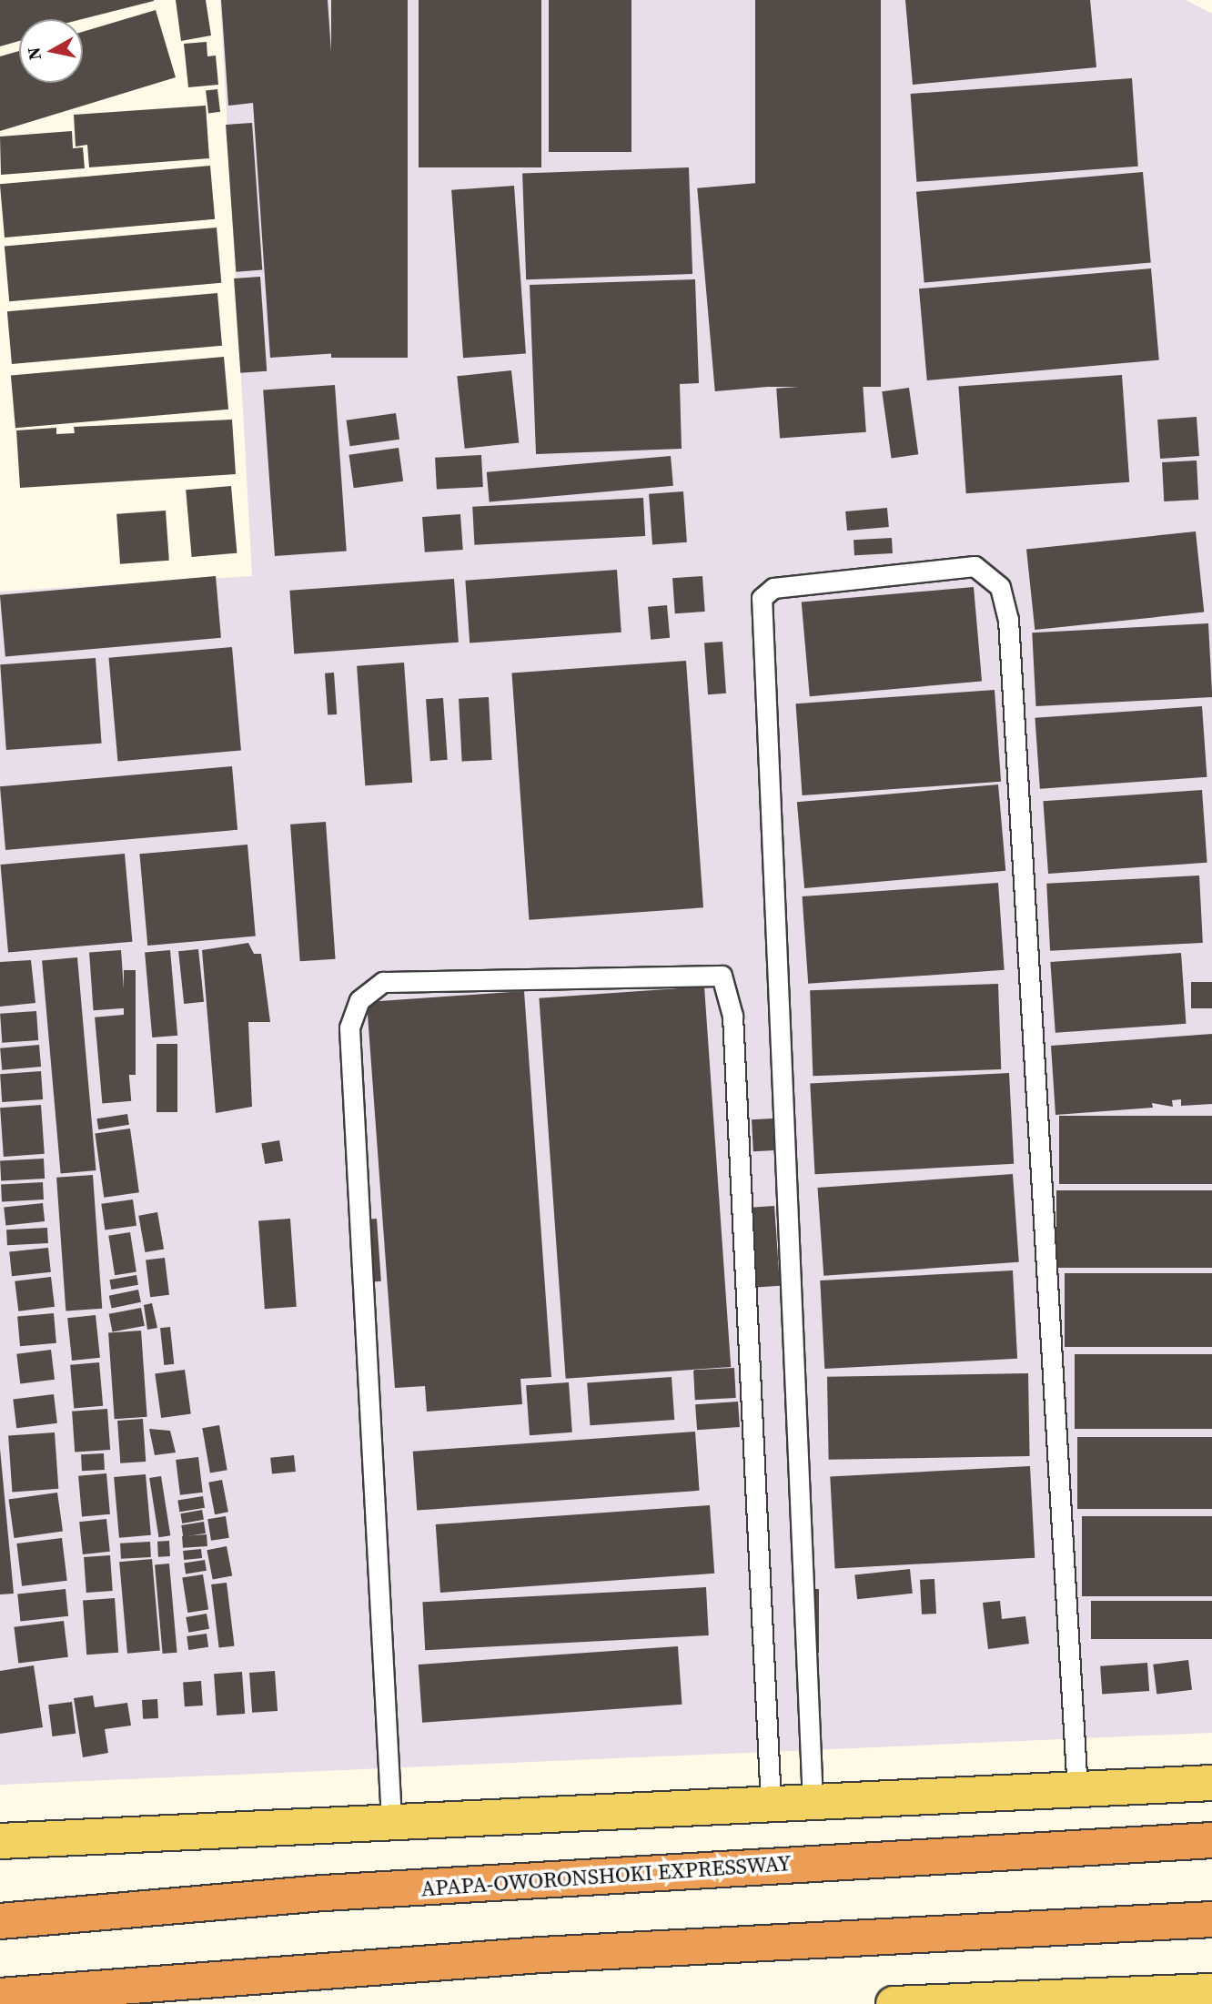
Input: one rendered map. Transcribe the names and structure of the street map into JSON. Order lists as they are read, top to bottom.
{
  "streets": {
    "highway": ["APAPA-OWORONSHOKI EXPRESSWAY"]
  },
  "north": "left"
}
